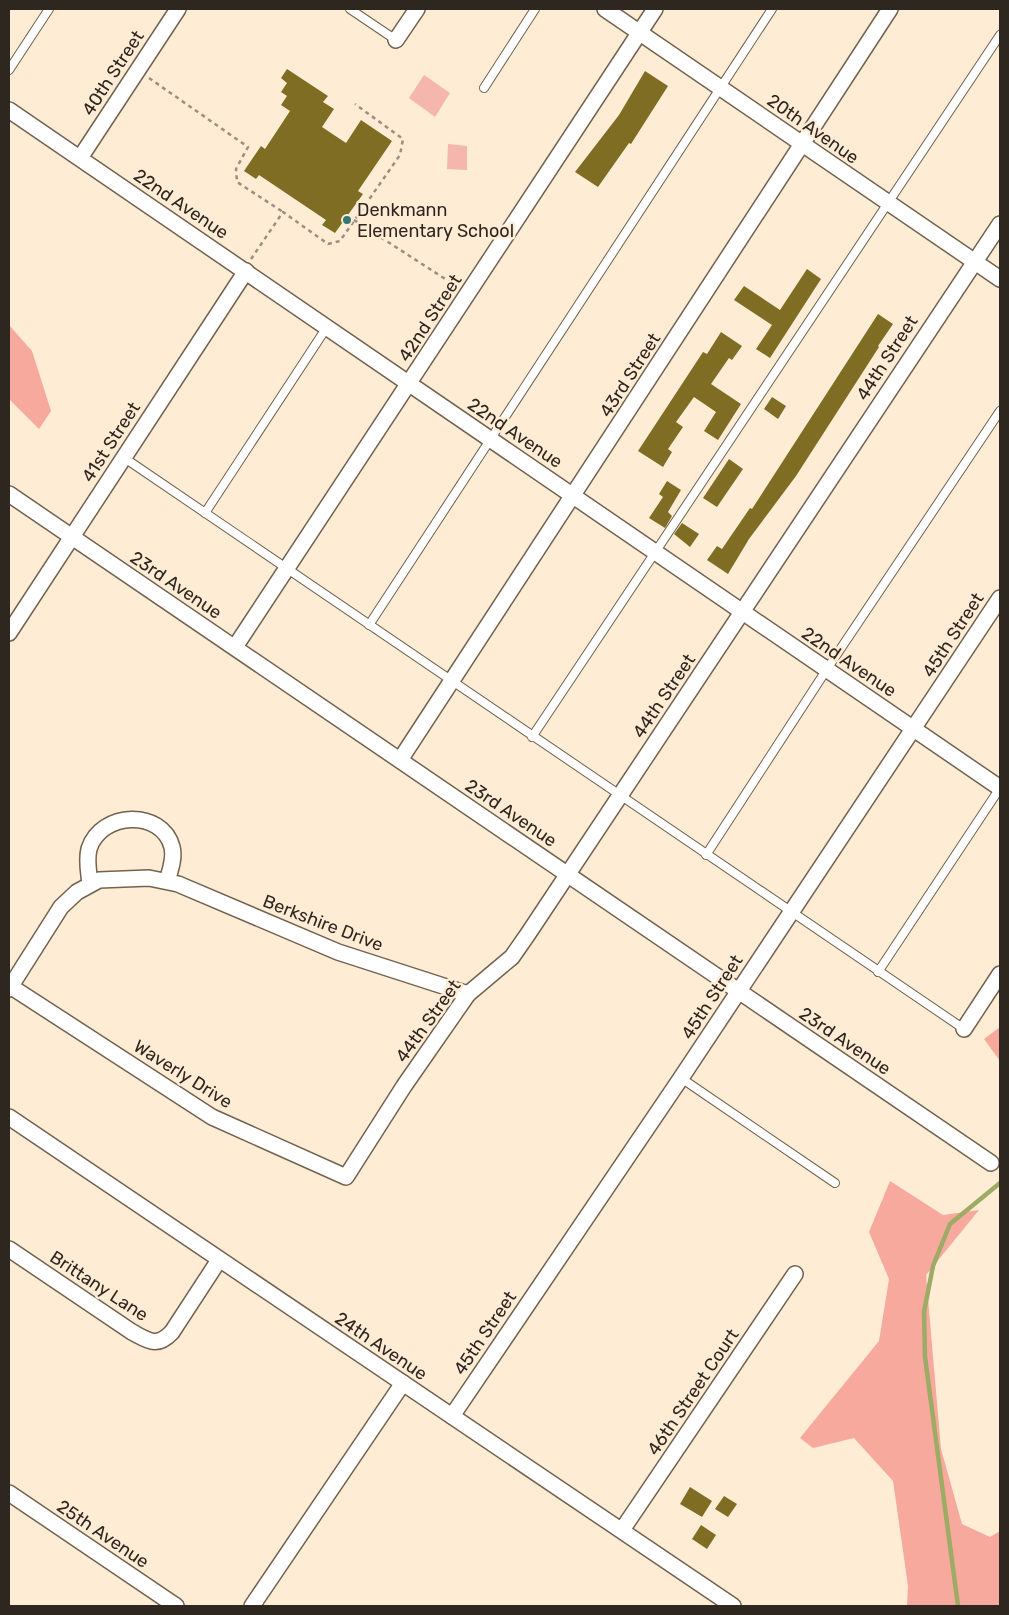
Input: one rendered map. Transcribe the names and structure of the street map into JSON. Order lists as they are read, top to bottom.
{
  "streets": {
    "street": [
      "40th Street",
      "20th Avenue",
      "22nd Avenue",
      "42nd Street",
      "44th Street",
      "43rd Street",
      "41st Street",
      "23rd Avenue",
      "45th Street",
      "Berkshire Drive",
      "Waverly Drive",
      "Brittany Lane",
      "24th Avenue",
      "46th Street Court",
      "25th Avenue"
    ]
  },
  "crossings": [
    ["40th Street", "22nd Avenue"],
    ["20th Avenue", "42nd Street"],
    ["20th Avenue", "44th Street"],
    ["20th Avenue", "43rd Street"],
    ["22nd Avenue", "42nd Street"],
    ["22nd Avenue", "44th Street"],
    ["22nd Avenue", "43rd Street"],
    ["22nd Avenue", "41st Street"],
    ["22nd Avenue", "45th Street"],
    ["42nd Street", "23rd Avenue"],
    ["44th Street", "23rd Avenue"],
    ["44th Street", "Berkshire Drive"],
    ["44th Street", "Waverly Drive"],
    ["43rd Street", "23rd Avenue"],
    ["41st Street", "23rd Avenue"],
    ["23rd Avenue", "45th Street"],
    ["45th Street", "24th Avenue"],
    ["Berkshire Drive", "Waverly Drive"],
    ["Brittany Lane", "24th Avenue"],
    ["24th Avenue", "46th Street Court"]
  ],
  "places": ["Denkmann Elementary School"]
}
